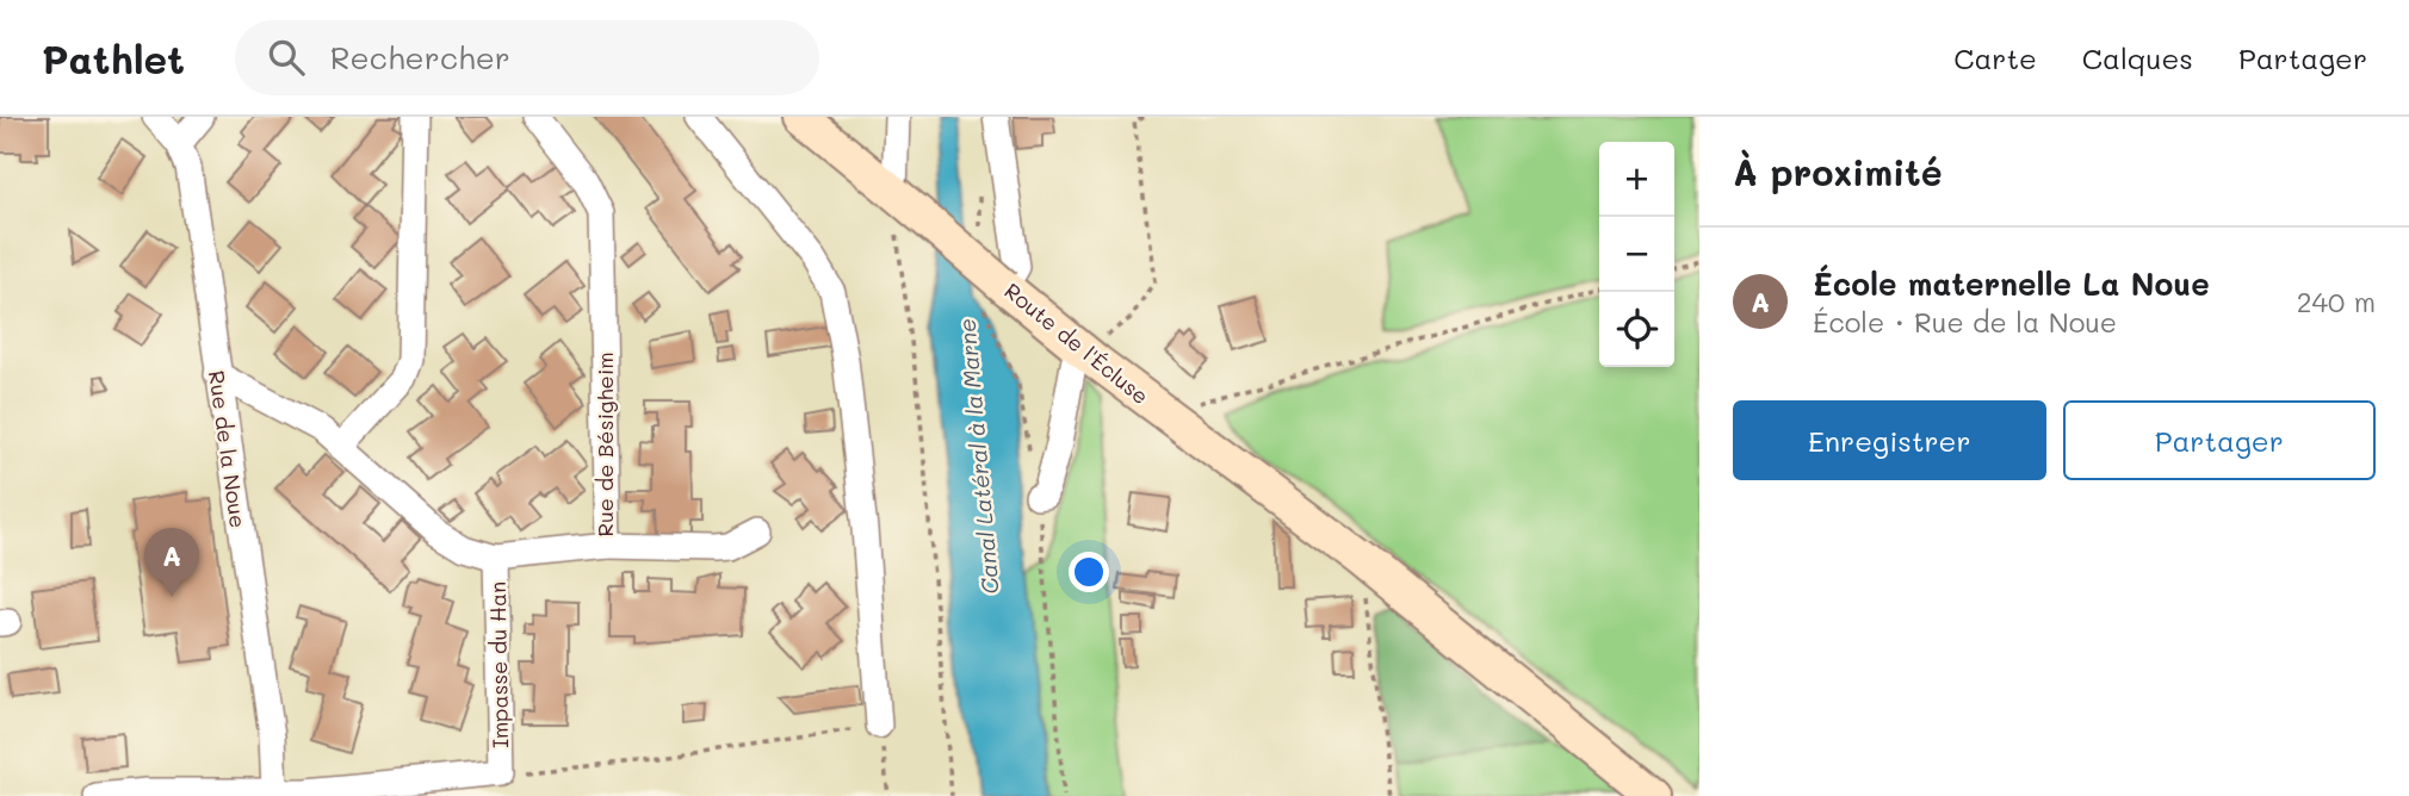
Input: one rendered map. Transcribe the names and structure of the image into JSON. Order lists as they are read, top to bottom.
{
  "streets": {
    "main road": ["Route de l'Écluse"],
    "street": ["Rue de Bésigheim", "Rue de la Noue", "Impasse du Han"]
  },
  "crossings": [
    ["Rue de Bésigheim", "Rue de la Noue"],
    ["Rue de Bésigheim", "Impasse du Han"]
  ],
  "water": ["Canal Latéral à la Marne"],
  "page": {
    "header": "Pathlet",
    "search": "Rechercher",
    "nav": ["Carte", "Calques", "Partager"],
    "heading": "À proximité",
    "map_buttons": ["+", "−"],
    "list": [
      {
        "mark": "A",
        "name": "École maternelle La Noue",
        "note": "École · Rue de la Noue",
        "value": "240 m"
      }
    ],
    "buttons": ["Enregistrer", "Partager"],
    "pins": "A"
  }
}
